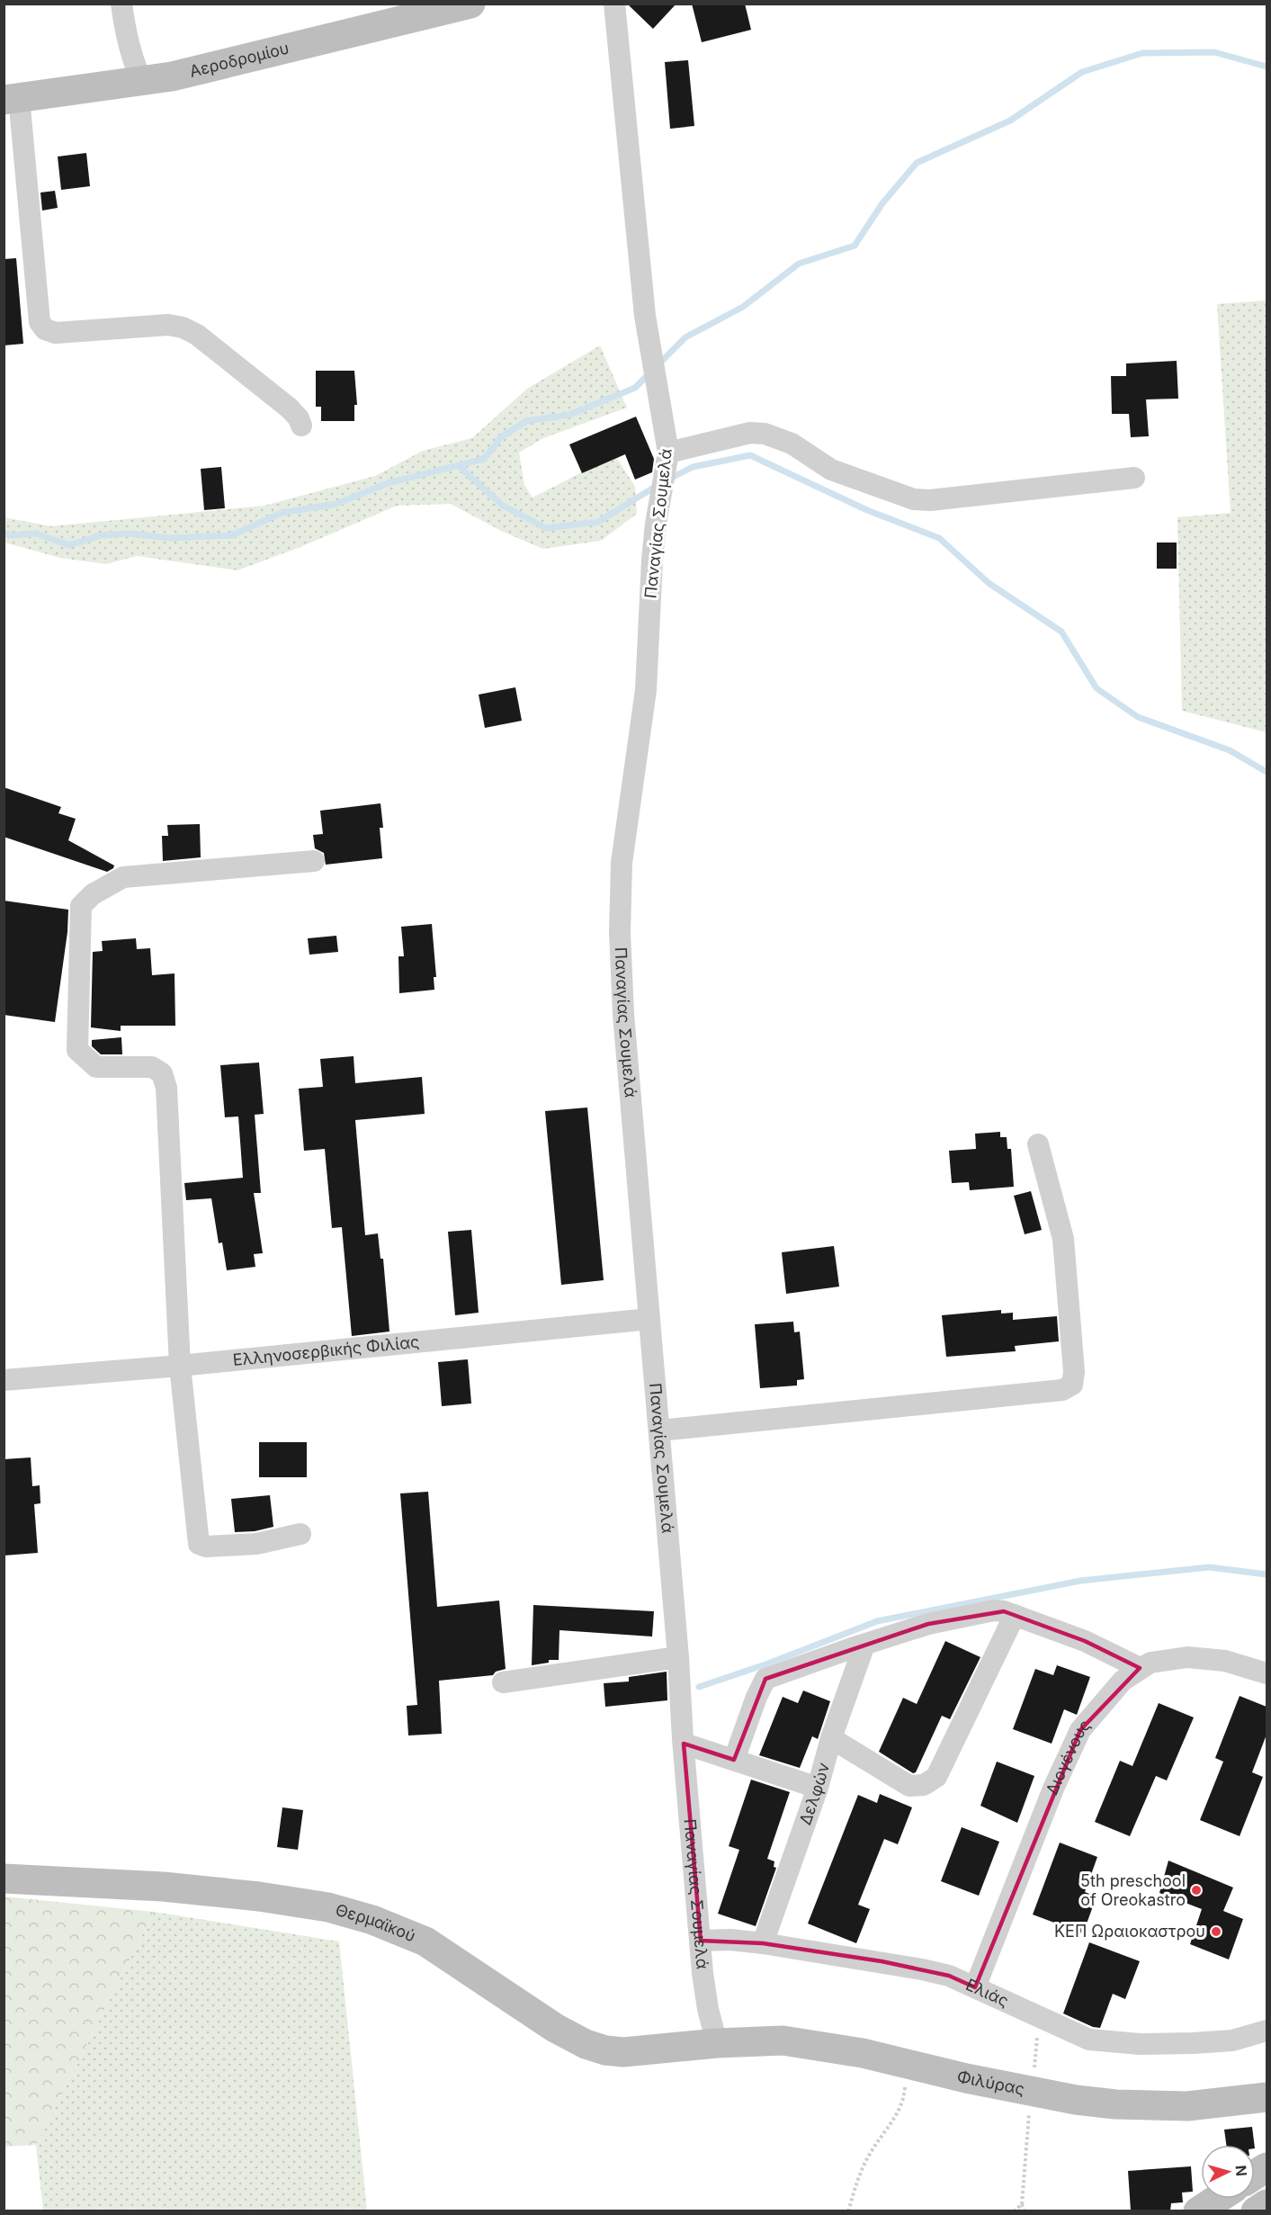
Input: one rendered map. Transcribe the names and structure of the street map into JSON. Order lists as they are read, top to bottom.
{
  "streets": {
    "street": [
      "Αεροδρομίου",
      "Παναγίας Σουμελά",
      "Ελληνοσερβικής Φιλίας",
      "Διογένους",
      "Δελφών",
      "Θερμαϊκού",
      "Ελιάς",
      "Φιλύρας"
    ]
  },
  "crossings": [
    ["Παναγίας Σουμελά", "Ελληνοσερβικής Φιλίας"],
    ["Παναγίας Σουμελά", "Θερμαϊκού"],
    ["Παναγίας Σουμελά", "Ελιάς"],
    ["Παναγίας Σουμελά", "Φιλύρας"],
    ["Διογένους", "Ελιάς"],
    ["Δελφών", "Ελιάς"],
    ["Θερμαϊκού", "Φιλύρας"]
  ],
  "places": ["5th preschool of Oreokastro", "ΚΕΠ Ωραιοκαστρου"],
  "north": "right"
}
